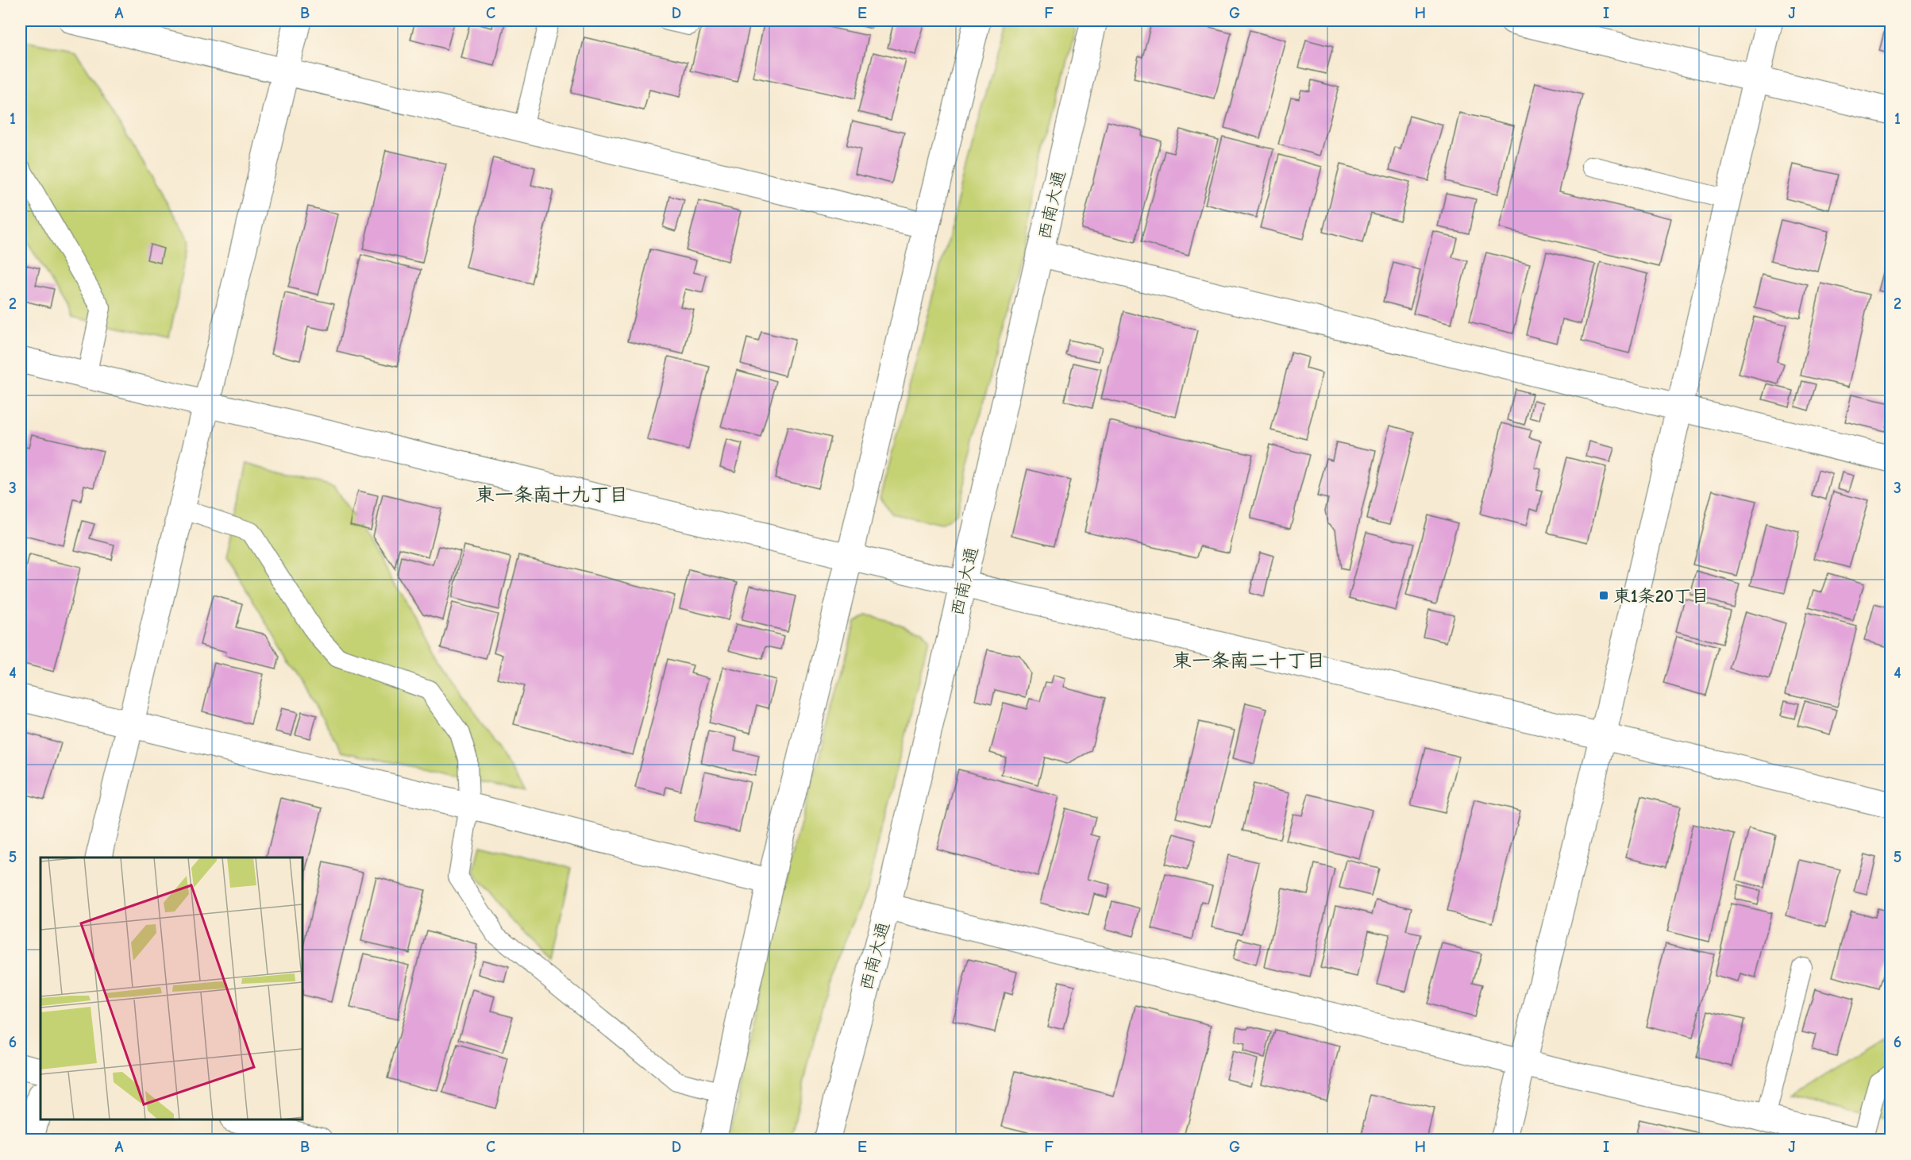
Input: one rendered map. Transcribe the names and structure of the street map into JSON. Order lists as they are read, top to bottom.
{
  "streets": {
    "main road": ["西南大通"]
  },
  "districts": ["東一条南十九丁目", "東一条南二十丁目"],
  "places": {
    "transit": ["東1条20丁目"]
  },
  "grid": {
    "columns": [
      "A",
      "B",
      "C",
      "D",
      "E",
      "F",
      "G",
      "H",
      "I",
      "J"
    ],
    "rows": [
      "1",
      "2",
      "3",
      "4",
      "5",
      "6"
    ]
  }
}
